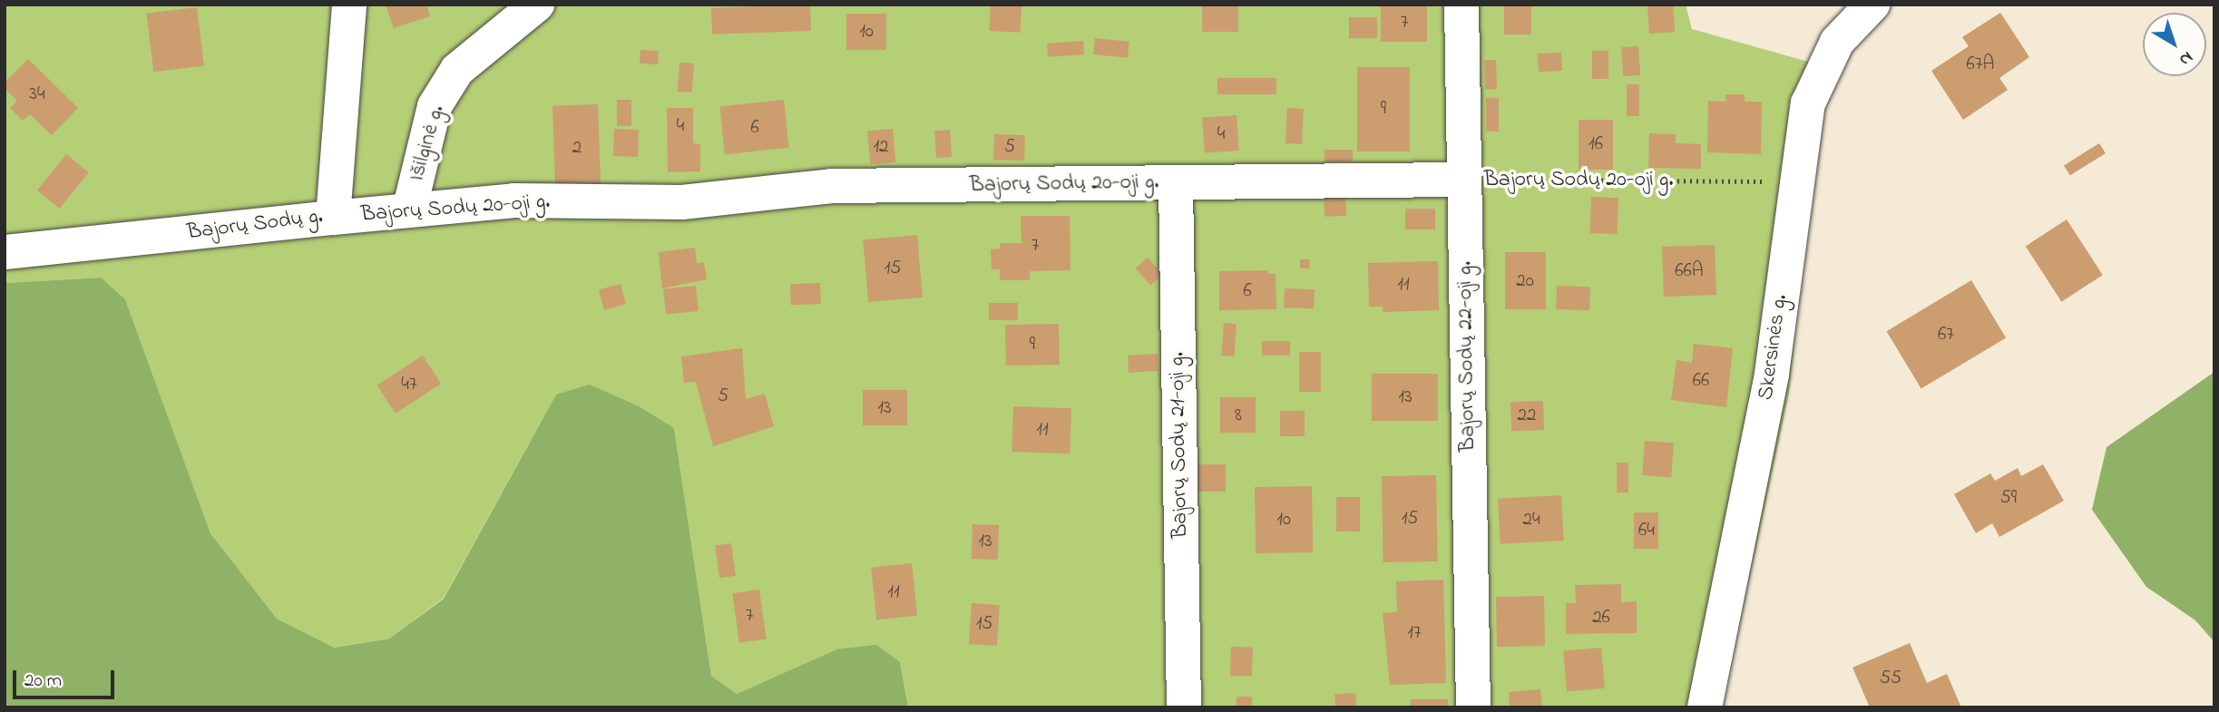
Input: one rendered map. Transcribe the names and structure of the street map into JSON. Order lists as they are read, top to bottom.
{
  "streets": {
    "street": [
      "Išilginė g.",
      "Bajorų Sodų 20-oji g.",
      "Bajorų Sodų g.",
      "Skersinės g.",
      "Bajorų Sodų 22-oji g.",
      "Bajorų Sodų 21-oji g."
    ]
  },
  "crossings": [
    ["Išilginė g.", "Bajorų Sodų 20-oji g."],
    ["Bajorų Sodų 20-oji g.", "Bajorų Sodų g."],
    ["Bajorų Sodų 20-oji g.", "Skersinės g."],
    ["Bajorų Sodų 20-oji g.", "Bajorų Sodų 22-oji g."],
    ["Bajorų Sodų 20-oji g.", "Bajorų Sodų 21-oji g."]
  ],
  "house_numbers": [
    "7",
    "10",
    "67A",
    "34",
    "9",
    "4",
    "6",
    "4",
    "16",
    "12",
    "5",
    "2",
    "7",
    "15",
    "66A",
    "20",
    "11",
    "6",
    "67",
    "9",
    "66",
    "47",
    "5",
    "13",
    "13",
    "8",
    "22",
    "11",
    "59",
    "15",
    "10",
    "24",
    "64",
    "13",
    "11",
    "7",
    "26",
    "15",
    "17",
    "55"
  ],
  "scale_bar": "20 m",
  "north": "bottom right"
}
